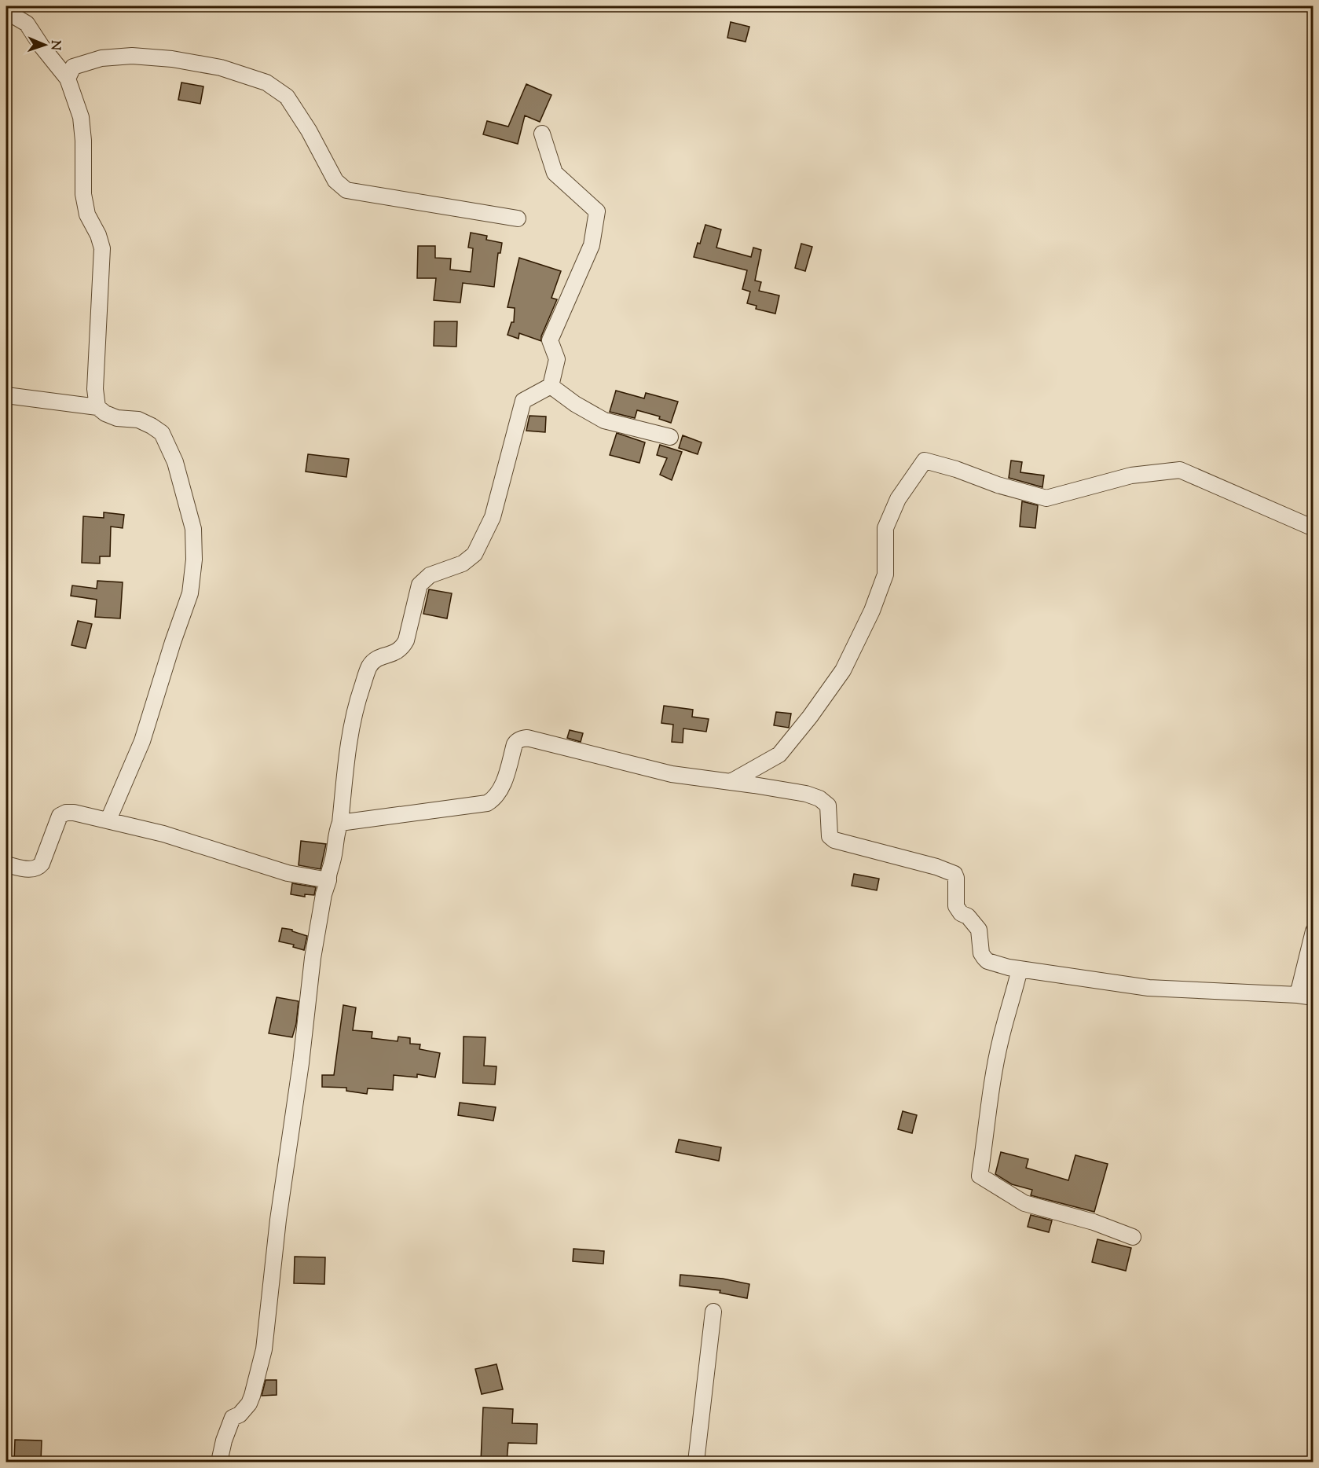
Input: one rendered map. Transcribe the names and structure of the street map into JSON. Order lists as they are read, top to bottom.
{
  "north": "right"
}
